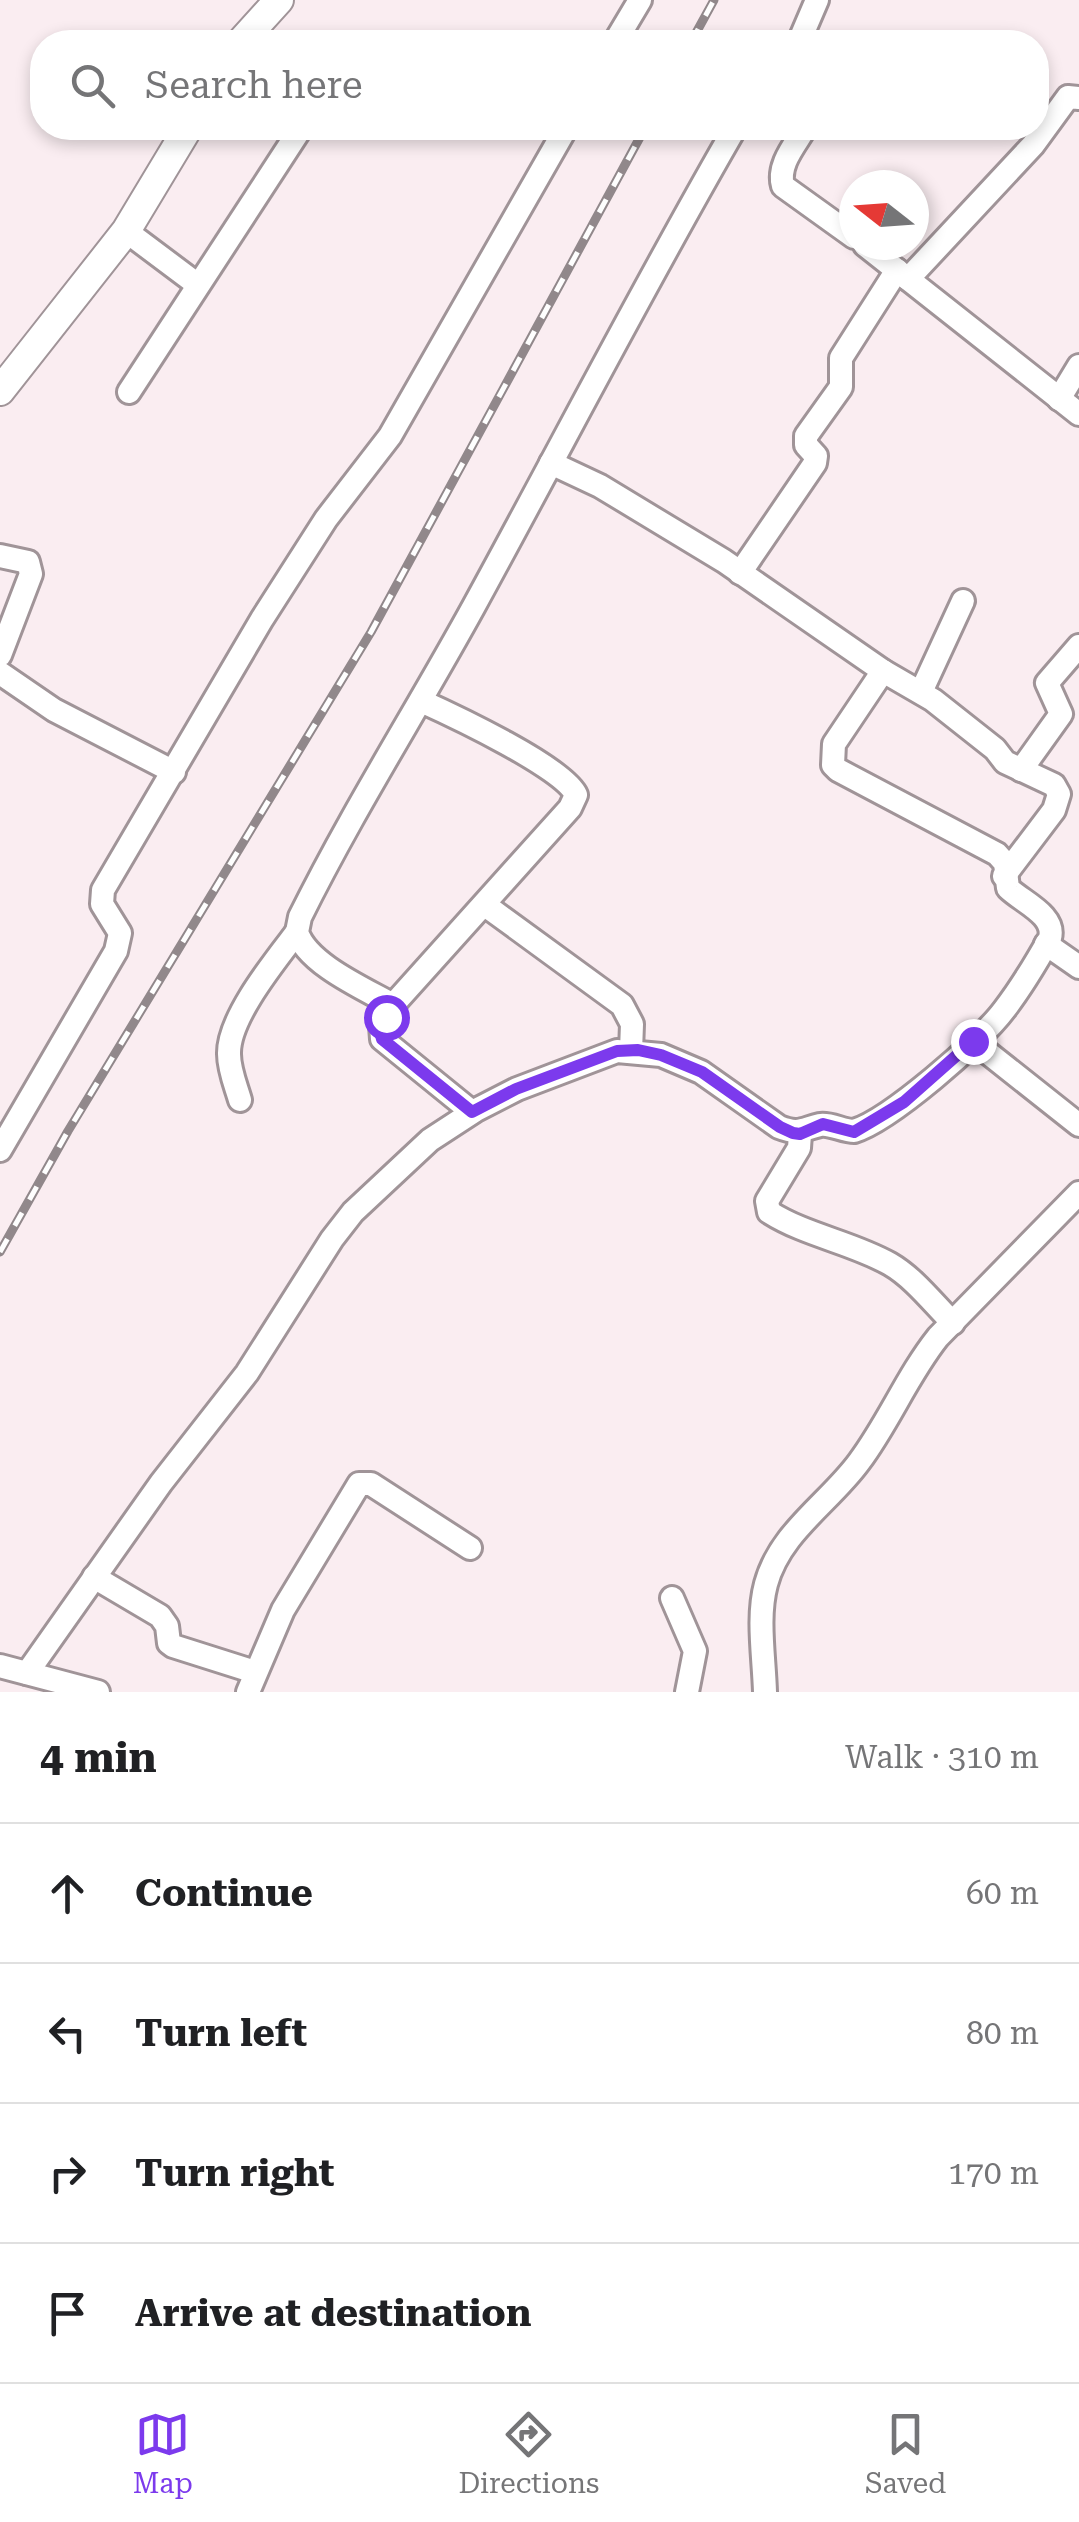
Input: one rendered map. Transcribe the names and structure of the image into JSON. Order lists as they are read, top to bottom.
{
  "north": "left",
  "page": {
    "search": "Search here",
    "heading": ["4 min", "Walk · 310 m"],
    "list": [
      ["Continue", "60 m"],
      ["Turn left", "80 m"],
      ["Turn right", "170 m"],
      "Arrive at destination"
    ],
    "nav": ["Map", "Directions", "Saved"]
  }
}
